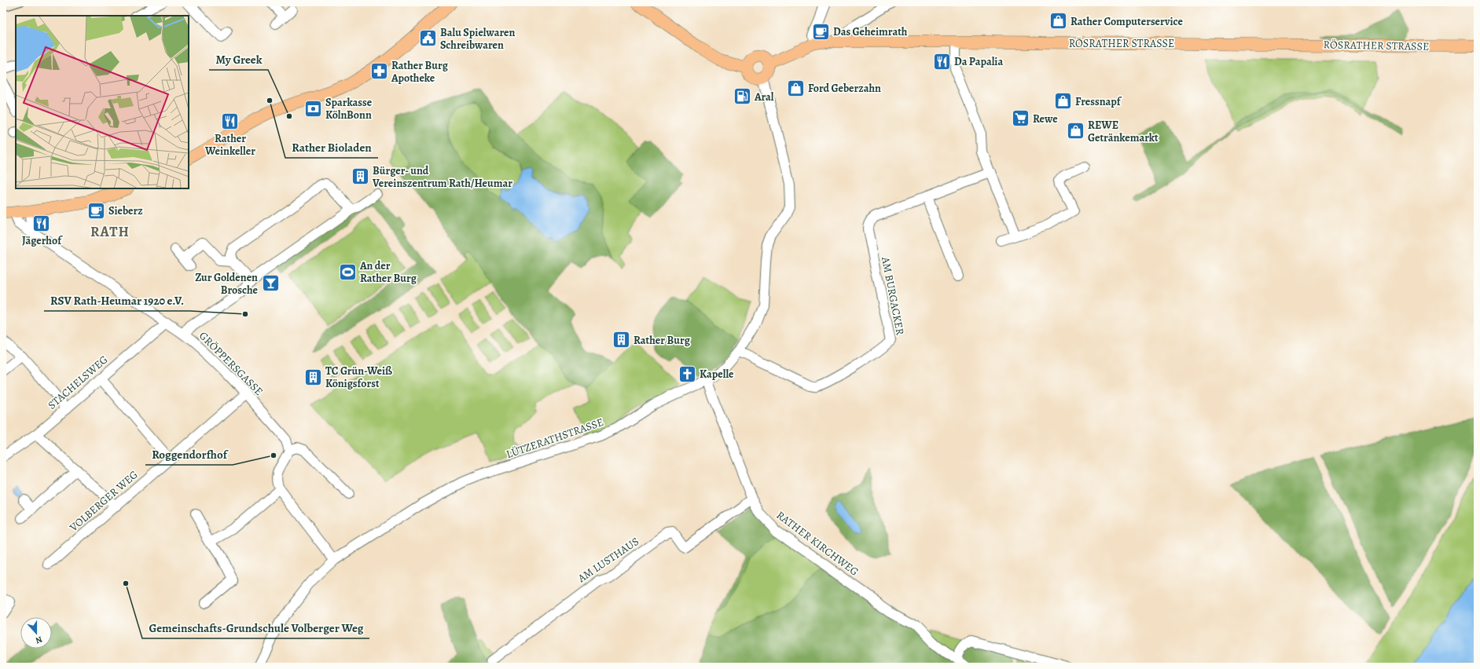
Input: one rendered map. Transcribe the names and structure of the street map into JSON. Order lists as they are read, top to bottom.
{
  "streets": {
    "main road": ["RÖSRATHER STRASSE"],
    "street": [
      "AM BURGACKER",
      "GRÖPPERSGASSE",
      "STACHELSWEG",
      "LÜTZERATHSTRASSE",
      "VOLBERGER WEG",
      "RATHER KIRCHWEG",
      "AM LUSTHAUS"
    ]
  },
  "crossings": [
    ["RÖSRATHER STRASSE", "LÜTZERATHSTRASSE"],
    ["AM BURGACKER", "LÜTZERATHSTRASSE"],
    ["GRÖPPERSGASSE", "STACHELSWEG"],
    ["GRÖPPERSGASSE", "VOLBERGER WEG"],
    ["LÜTZERATHSTRASSE", "RATHER KIRCHWEG"],
    ["RATHER KIRCHWEG", "AM LUSTHAUS"]
  ],
  "districts": ["RATH"],
  "places": {
    "shop": [
      "Rather Computerservice",
      "Ford Geberzahn",
      "Fressnapf",
      "REWE Getränkemarkt"
    ],
    "cafe": ["Das Geheimrath", "Sieberz"],
    "public building": ["Balu Spielwaren Schreibwaren"],
    "restaurant": ["Da Papalia", "Rather Weinkeller", "Jägerhof"],
    "pharmacy": ["Rather Burg Apotheke"],
    "fuel station": ["Aral"],
    "other": [
      "Rather Bioladen",
      "My Greek",
      "RSV Rath-Heumar 1920 e.V.",
      "Roggendorfhof",
      "Gemeinschafts-Grundschule Volberger Weg"
    ],
    "bank": ["Sparkasse KölnBonn"],
    "supermarket": ["Rewe"],
    "building": ["Bürger- und Vereinszentrum Rath/Heumar", "Rather Burg", "TC Grün-Weiß Königsforst"],
    "sports": ["An der Rather Burg"],
    "bar": ["Zur Goldenen Brosche"],
    "church": ["Kapelle"]
  },
  "north": "bottom"
}
